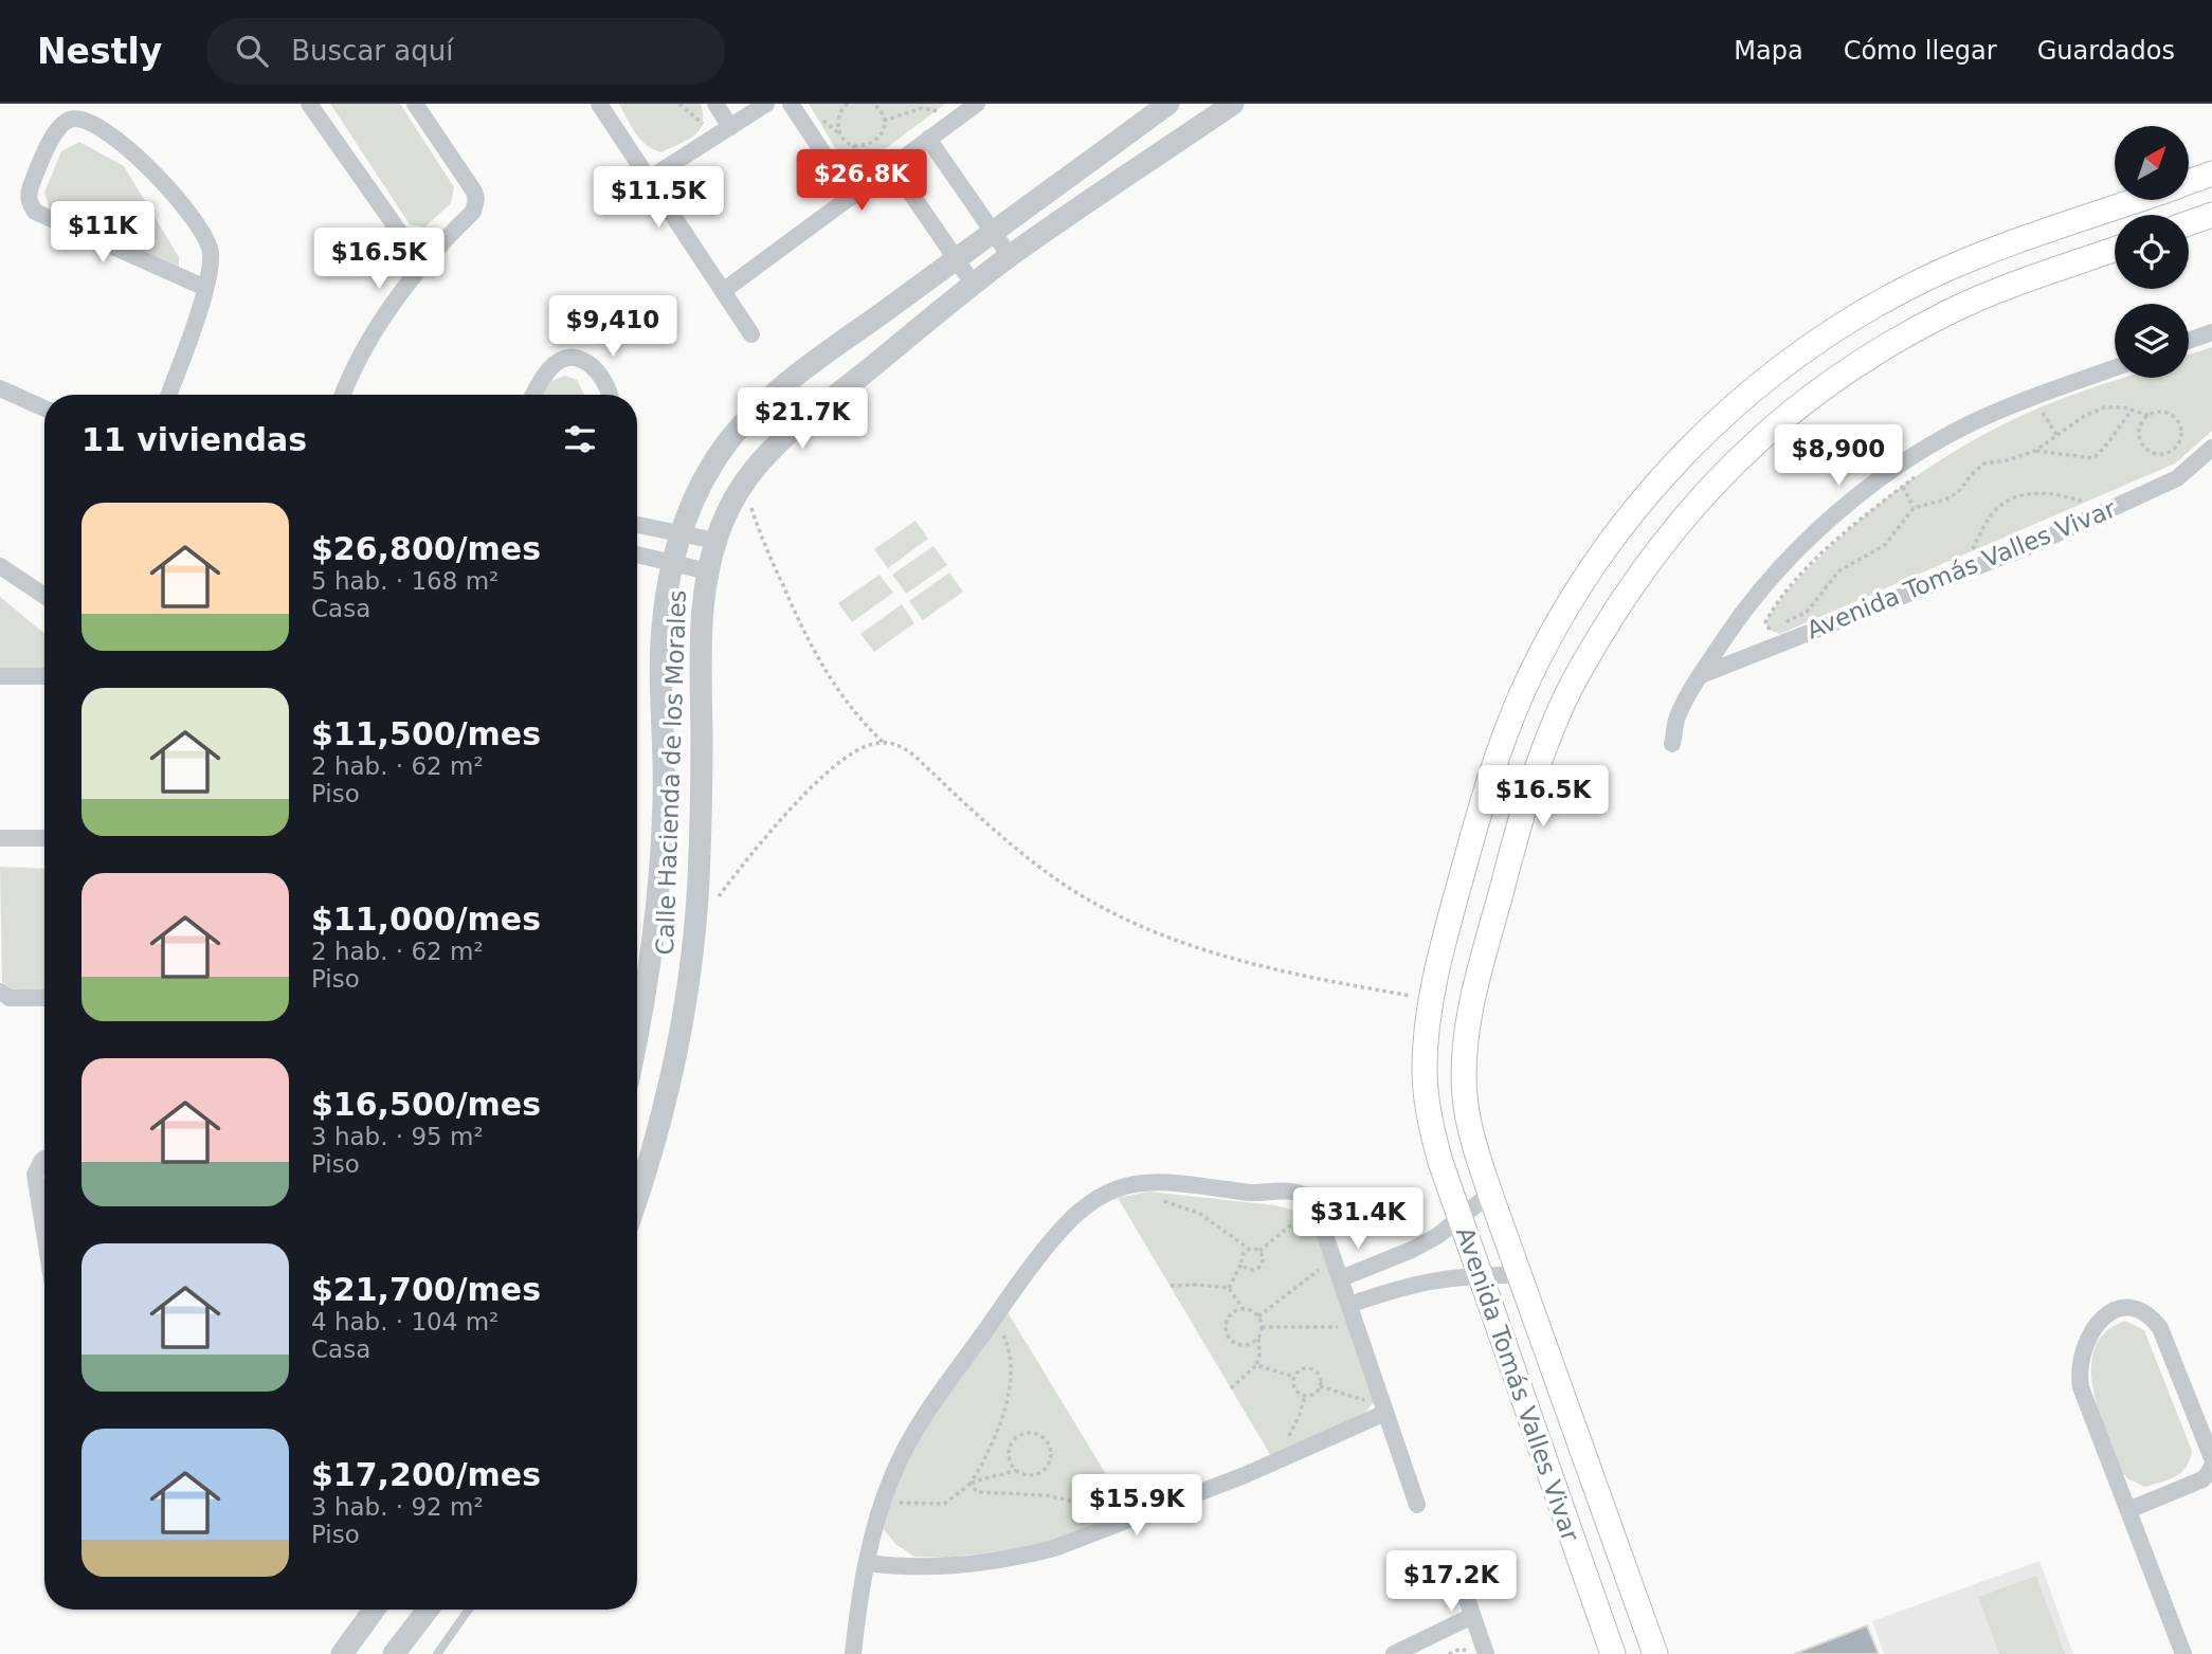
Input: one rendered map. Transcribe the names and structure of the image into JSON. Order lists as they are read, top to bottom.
{
  "streets": {
    "main road": ["Avenida Tomás Valles Vivar"],
    "street": ["Calle Hacienda de los Morales"]
  },
  "north": "top right",
  "page": {
    "header": "Nestly",
    "search": "Buscar aquí",
    "nav": ["Mapa", "Cómo llegar", "Guardados"],
    "price": [
      "$26.8K",
      "$11.5K",
      "$11K",
      "$16.5K",
      "$9,410",
      "$21.7K",
      "$8,900",
      "$16.5K",
      "$31.4K",
      "$15.9K",
      "$17.2K"
    ],
    "heading": "11 viviendas",
    "list": [
      {
        "name": "$26,800/mes",
        "note": "5 hab. · 168 m² · Casa"
      },
      {
        "name": "$11,500/mes",
        "note": "2 hab. · 62 m² · Piso"
      },
      {
        "name": "$11,000/mes",
        "note": "2 hab. · 62 m² · Piso"
      },
      {
        "name": "$16,500/mes",
        "note": "3 hab. · 95 m² · Piso"
      },
      {
        "name": "$21,700/mes",
        "note": "4 hab. · 104 m² · Casa"
      },
      {
        "name": "$17,200/mes",
        "note": "3 hab. · 92 m² · Piso"
      }
    ]
  }
}
